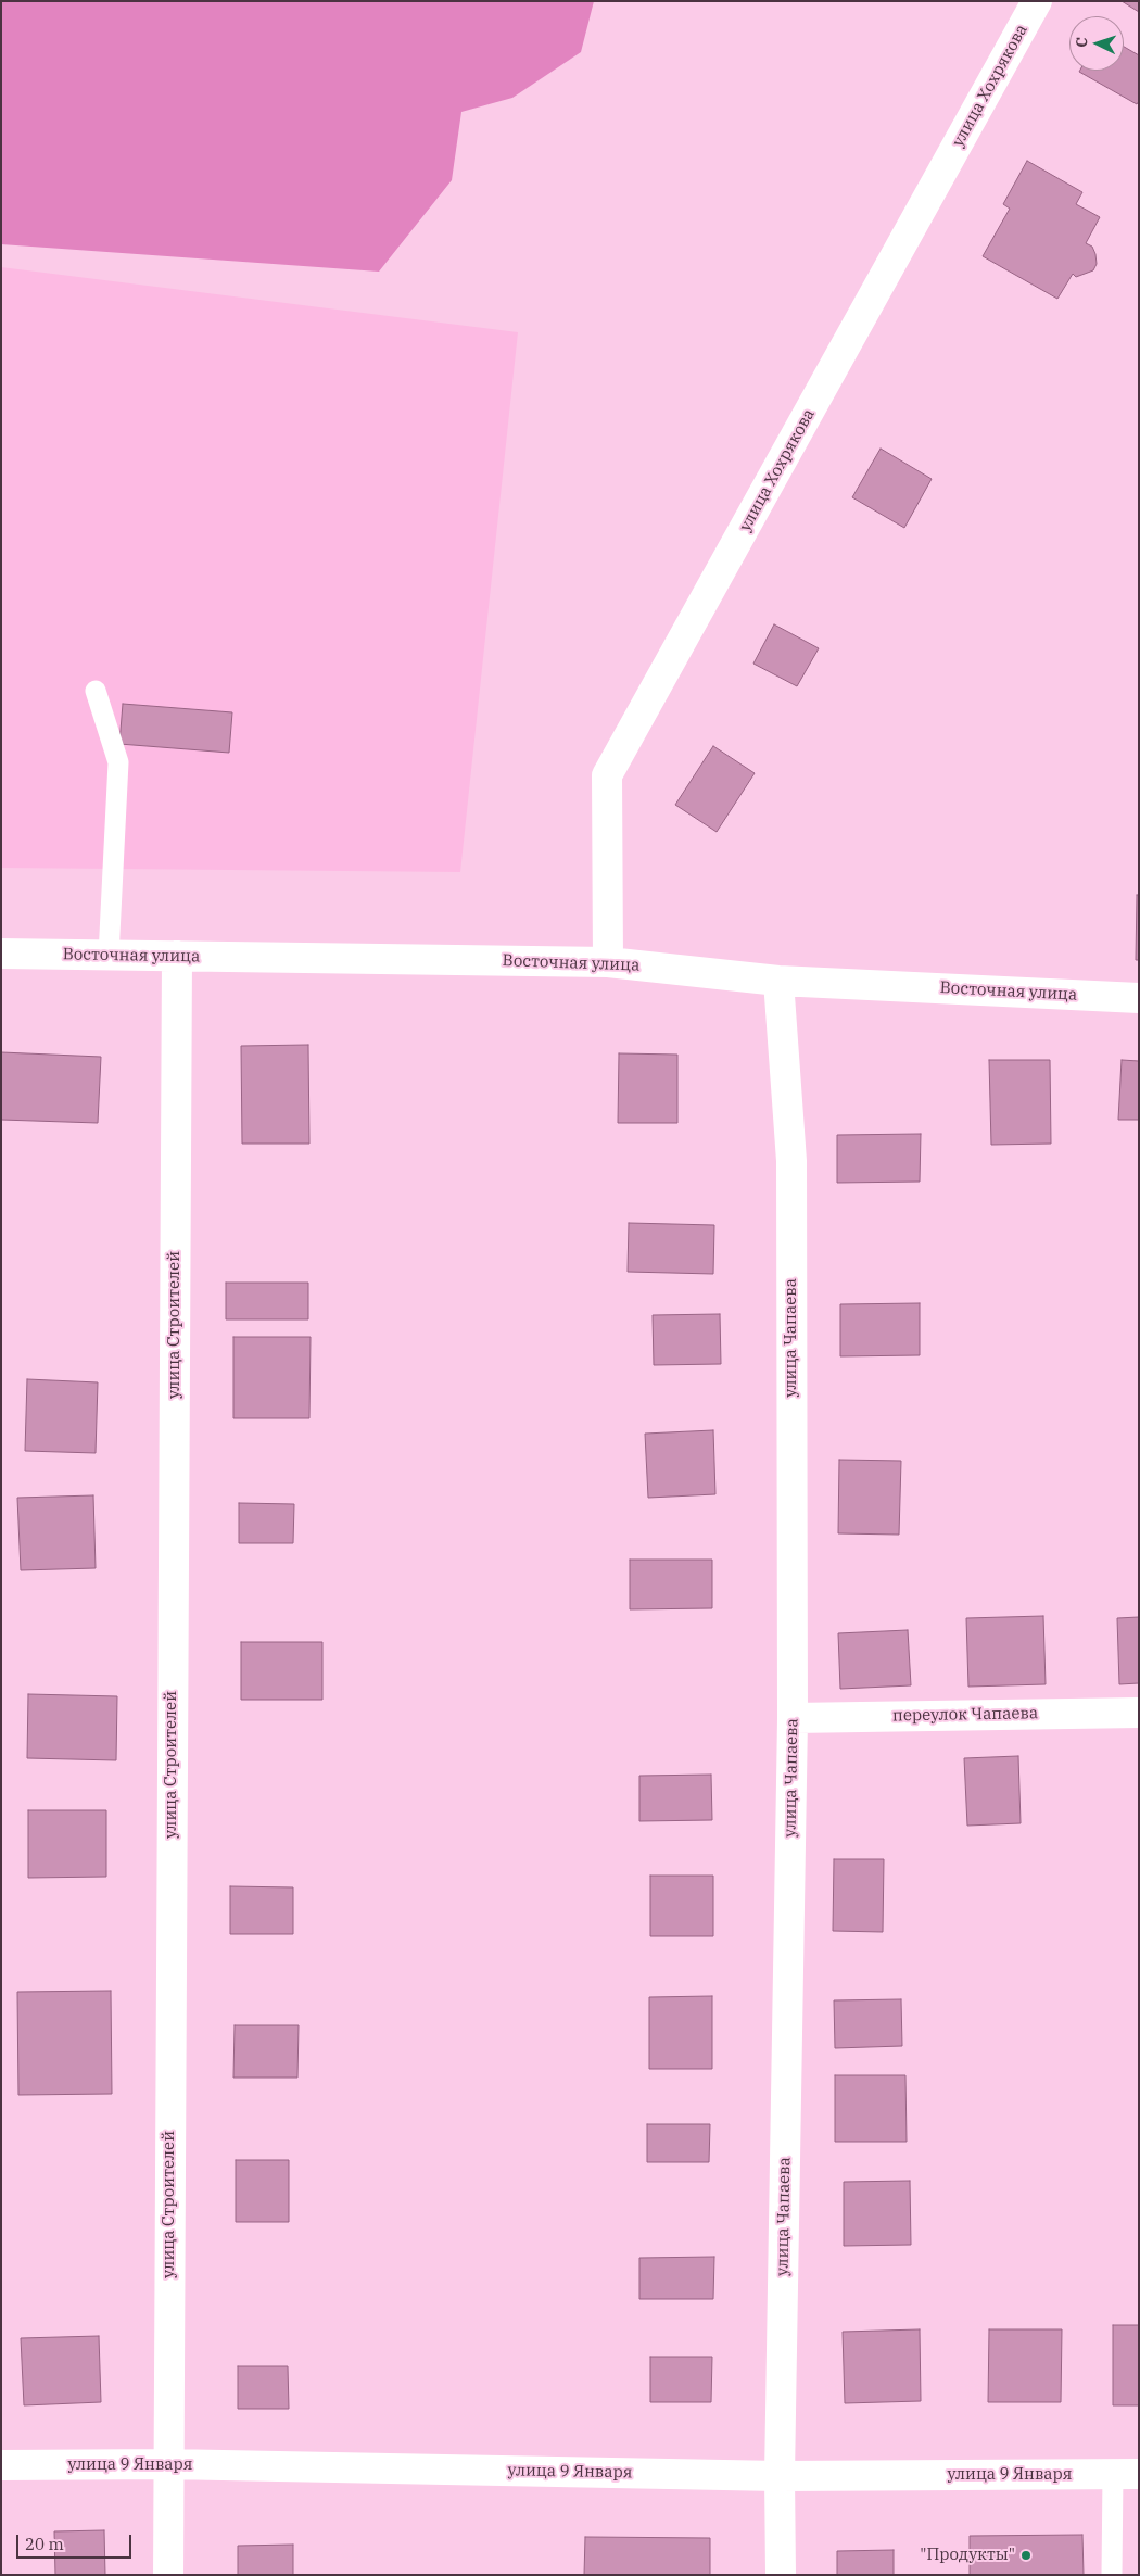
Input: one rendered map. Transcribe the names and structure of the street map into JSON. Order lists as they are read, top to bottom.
{
  "streets": {
    "street": [
      "улица Хохрякова",
      "Восточная улица",
      "улица Строителей",
      "улица Чапаева",
      "переулок Чапаева",
      "улица 9 Января"
    ]
  },
  "crossings": [
    ["улица Хохрякова", "Восточная улица"],
    ["Восточная улица", "улица Строителей"],
    ["Восточная улица", "улица Чапаева"],
    ["улица Строителей", "улица 9 Января"],
    ["улица Чапаева", "переулок Чапаева"],
    ["улица Чапаева", "улица 9 Января"]
  ],
  "places": ["\"Продукты\""],
  "scale_bar": "20 m",
  "north": "left"
}
